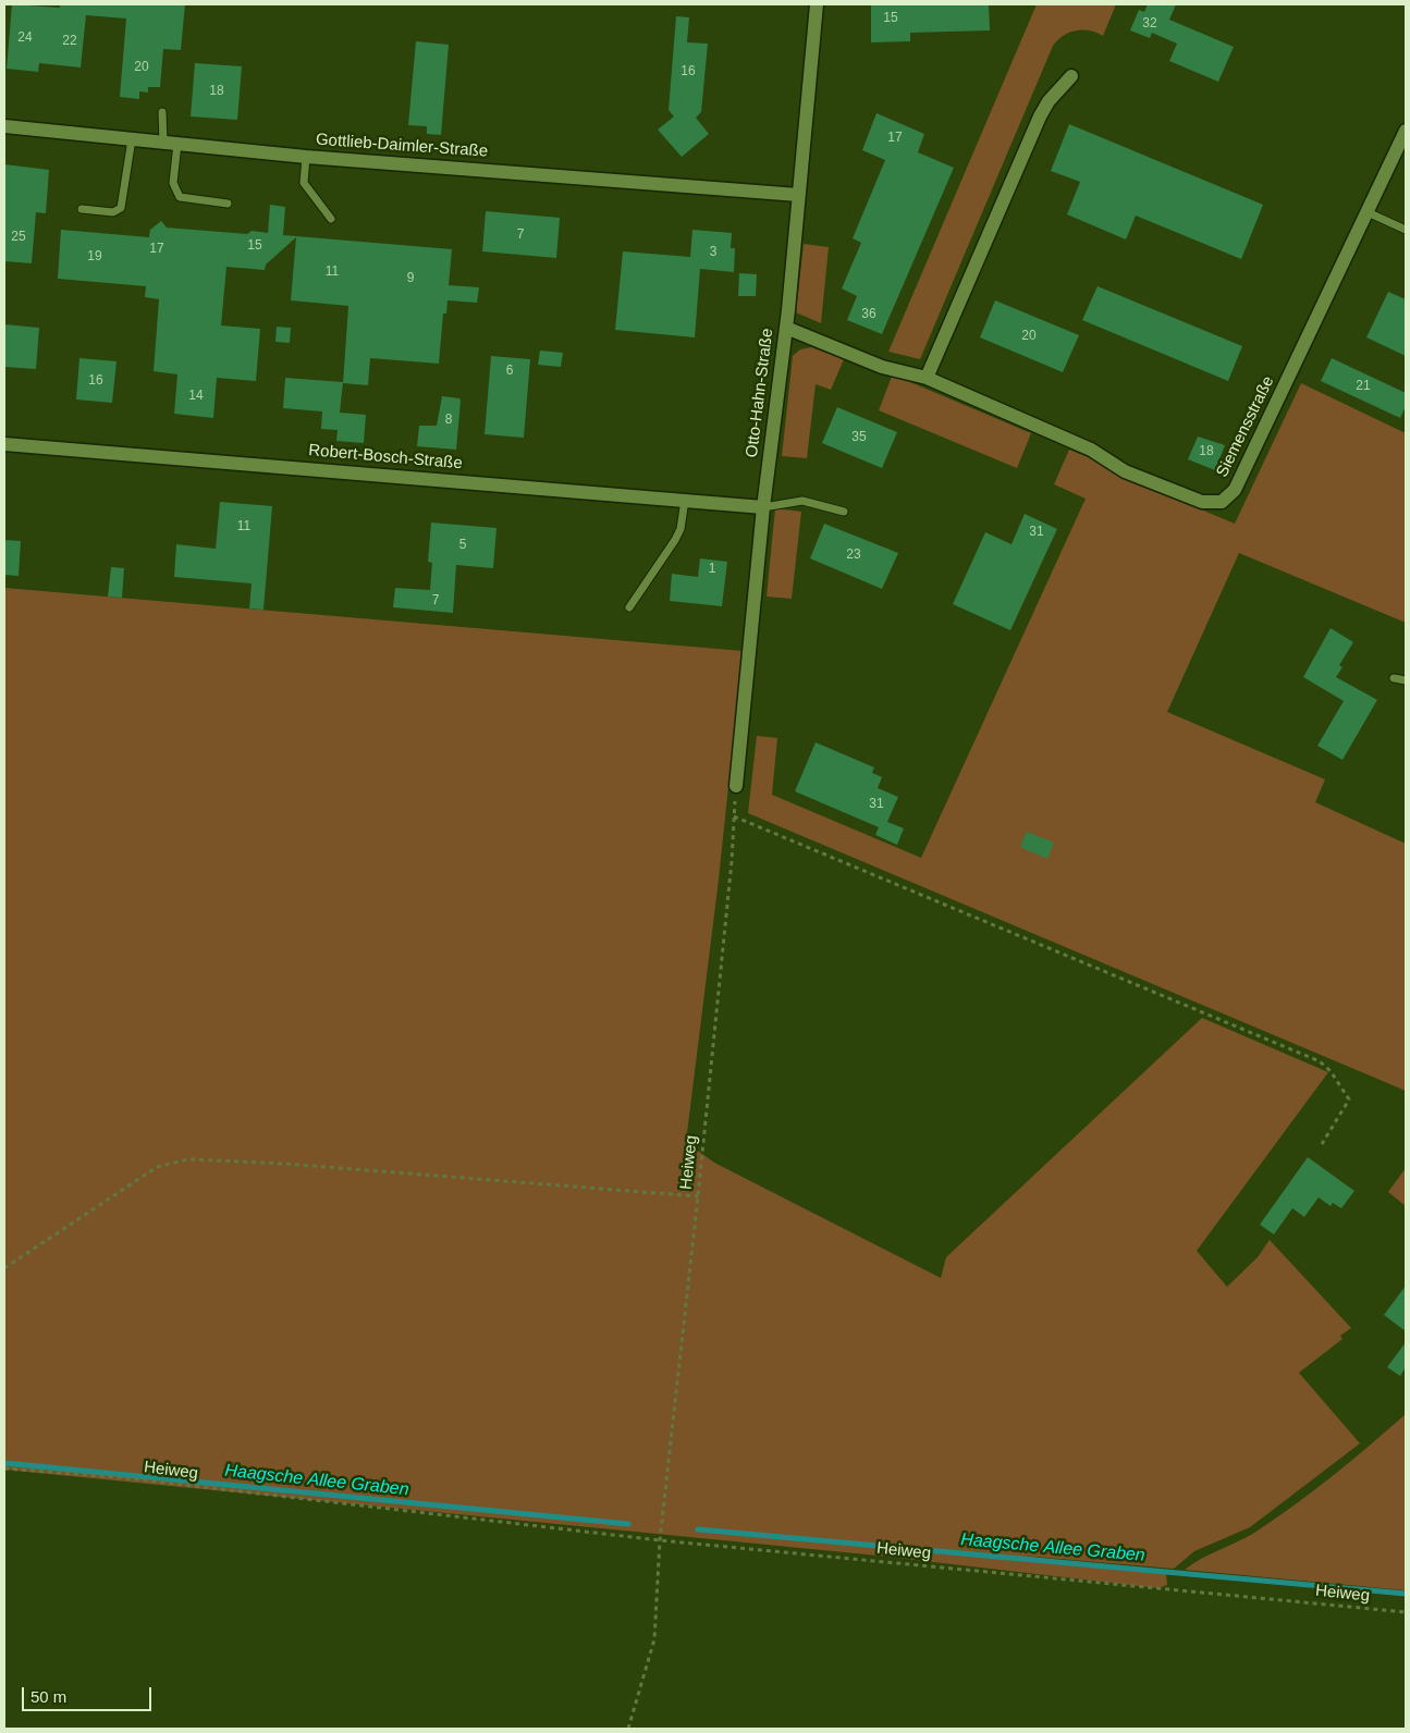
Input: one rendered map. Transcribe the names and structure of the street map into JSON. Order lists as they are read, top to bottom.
{
  "streets": {
    "street": [
      "Gottlieb-Daimler-Straße",
      "Otto-Hahn-Straße",
      "Siemensstraße",
      "Robert-Bosch-Straße"
    ],
    "path": ["Heiweg"]
  },
  "crossings": [
    ["Gottlieb-Daimler-Straße", "Otto-Hahn-Straße"],
    ["Otto-Hahn-Straße", "Siemensstraße"],
    ["Otto-Hahn-Straße", "Robert-Bosch-Straße"],
    ["Otto-Hahn-Straße", "Heiweg"]
  ],
  "water": ["Haagsche Allee Graben"],
  "house_numbers": [
    "15",
    "32",
    "24",
    "22",
    "20",
    "16",
    "18",
    "17",
    "7",
    "25",
    "15",
    "17",
    "3",
    "19",
    "11",
    "9",
    "36",
    "20",
    "6",
    "16",
    "21",
    "14",
    "8",
    "35",
    "18",
    "11",
    "31",
    "5",
    "23",
    "1",
    "7",
    "31"
  ],
  "scale_bar": "50 m"
}
